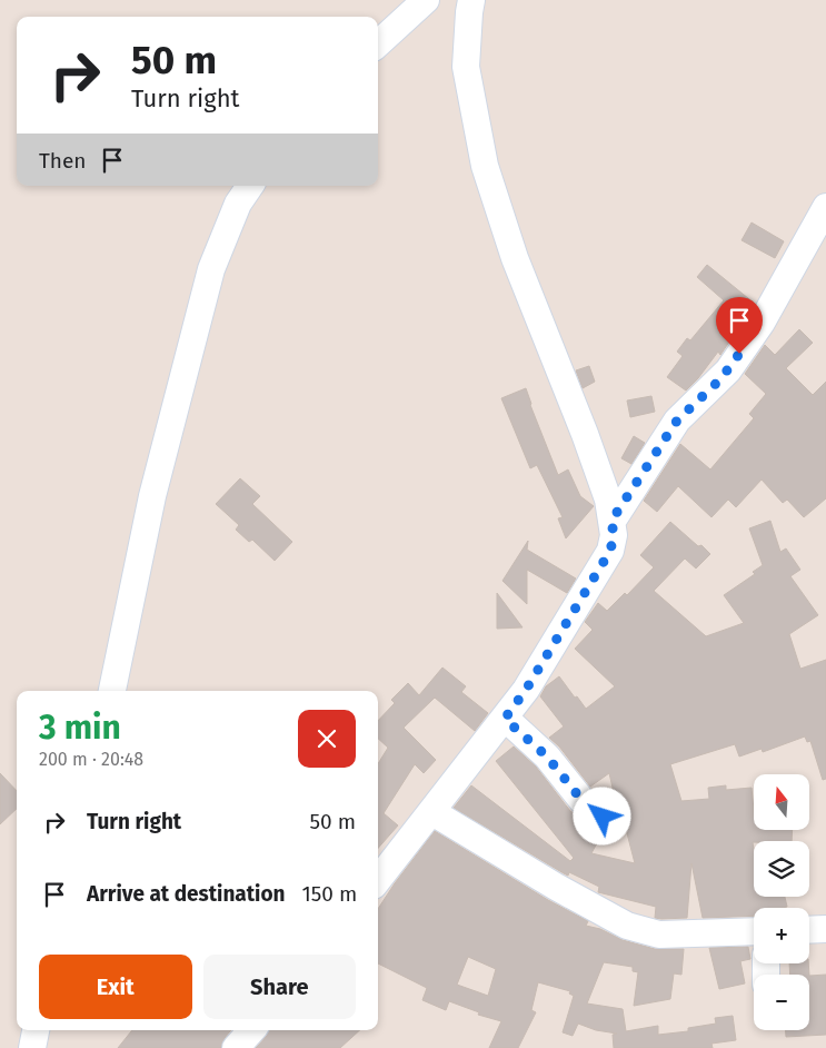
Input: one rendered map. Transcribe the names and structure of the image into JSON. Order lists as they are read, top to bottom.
{
  "north": "top",
  "page": {
    "turn": ["50 m", "Turn right"],
    "then": "Then",
    "heading": ["3 min", "200 m · 20:48"],
    "map_buttons": ["+", "−"],
    "list": [
      {
        "name": "Turn right",
        "value": "50 m"
      },
      {
        "name": "Arrive at destination",
        "value": "150 m"
      }
    ],
    "buttons": ["Exit", "Share"]
  }
}
